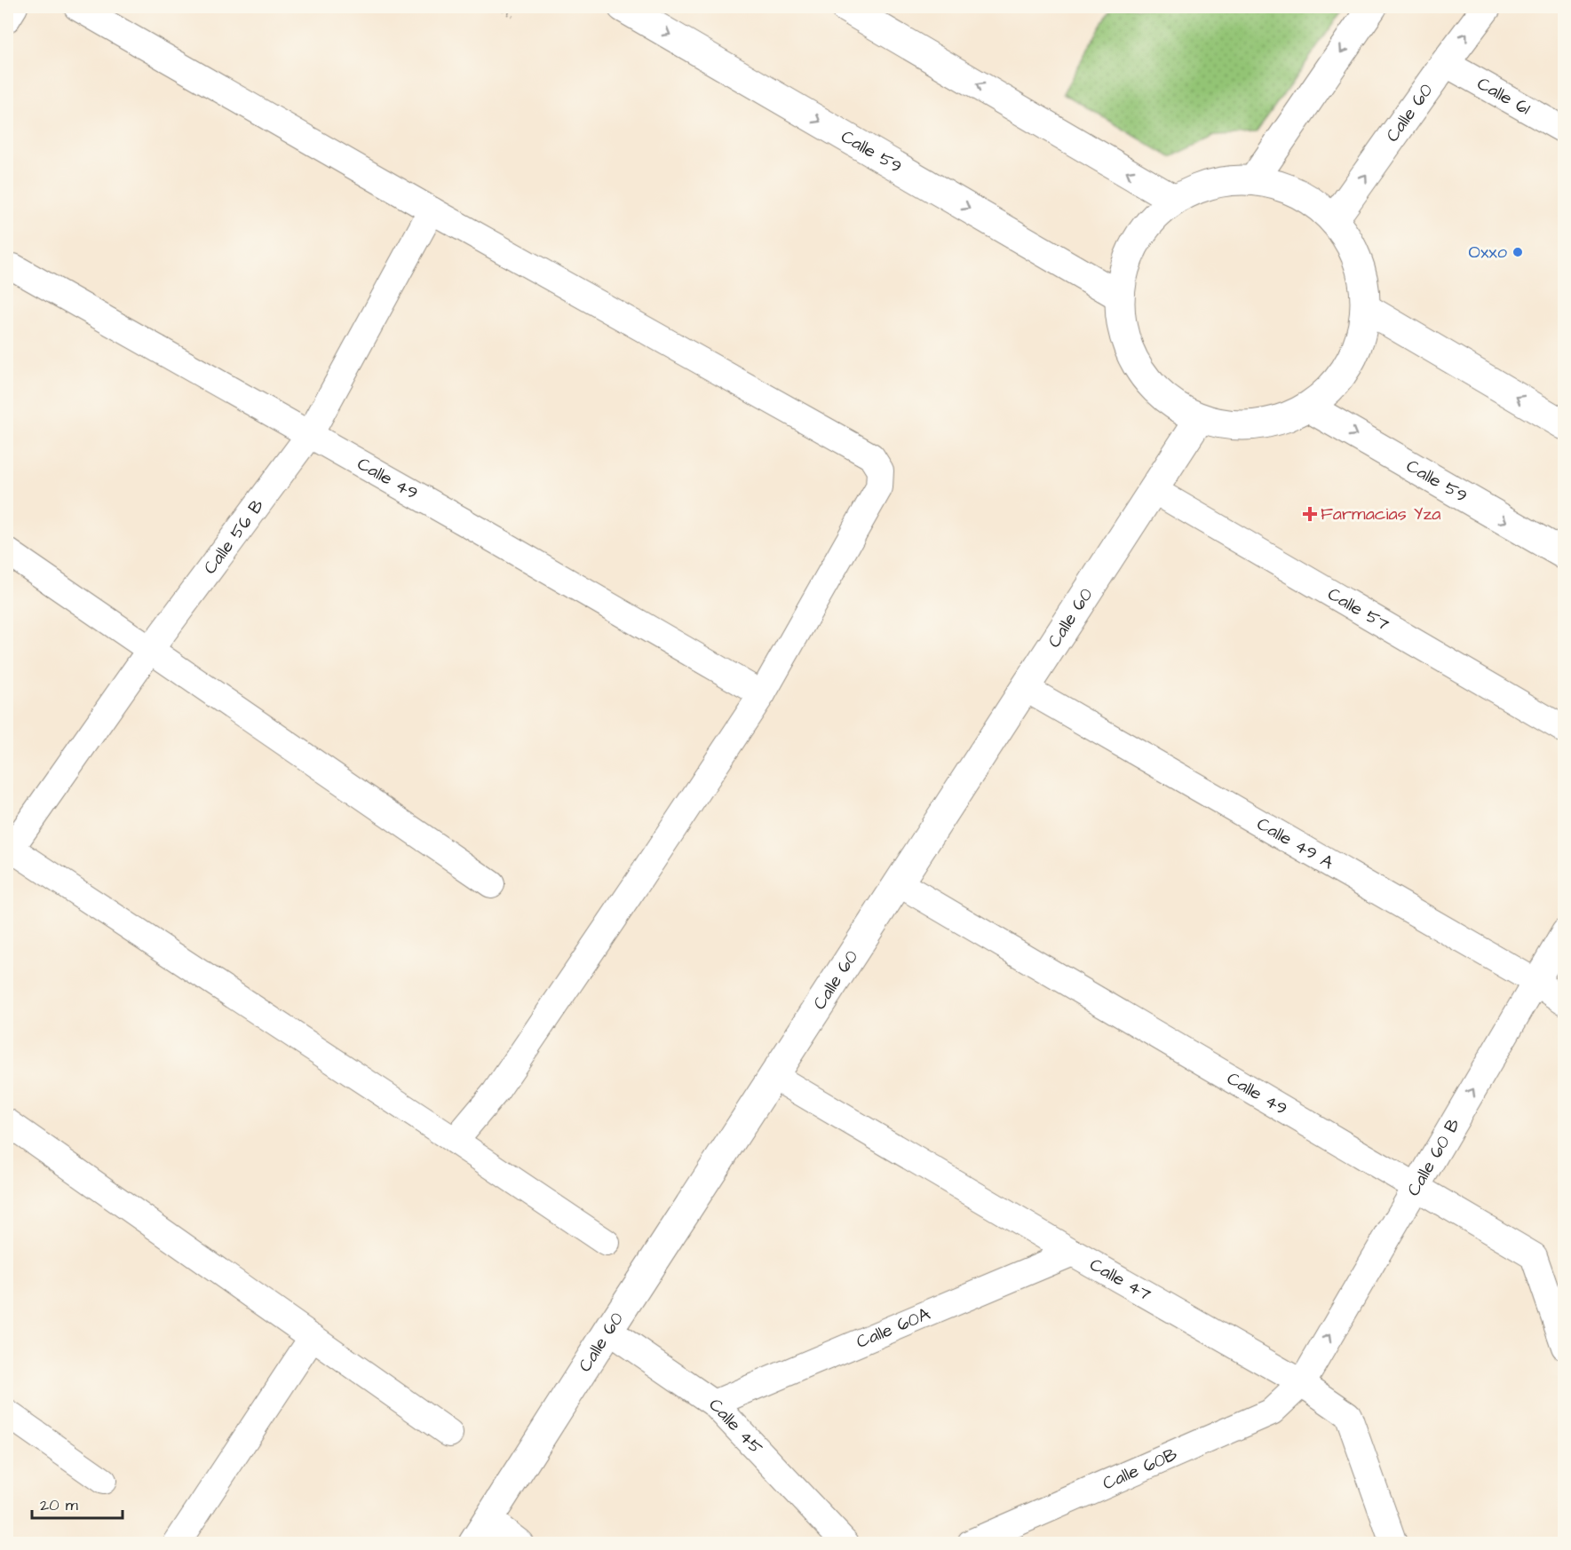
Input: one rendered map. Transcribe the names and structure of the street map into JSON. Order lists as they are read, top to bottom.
{
  "streets": {
    "main road": ["Calle 60", "Calle 59"],
    "street": [
      "Calle 61",
      "Calle 49",
      "Calle 56 B",
      "Calle 57",
      "Calle 49 A",
      "Calle 60 B",
      "Calle 47",
      "Calle 60A",
      "Calle 45",
      "Calle 60B"
    ]
  },
  "crossings": [
    ["Calle 61", "Calle 60"],
    ["Calle 60", "Calle 49"],
    ["Calle 60", "Calle 57"],
    ["Calle 60", "Calle 49 A"],
    ["Calle 60", "Calle 47"],
    ["Calle 60", "Calle 45"],
    ["Calle 49", "Calle 56 B"],
    ["Calle 49", "Calle 60 B"],
    ["Calle 49 A", "Calle 60 B"],
    ["Calle 60 B", "Calle 47"],
    ["Calle 60 B", "Calle 60B"],
    ["Calle 47", "Calle 60A"],
    ["Calle 47", "Calle 60B"],
    ["Calle 60A", "Calle 45"]
  ],
  "one_way": ["Calle 60 B"],
  "places": {
    "other": ["Oxxo"],
    "health": ["Farmacias Yza"]
  },
  "scale_bar": "20 m"
}
